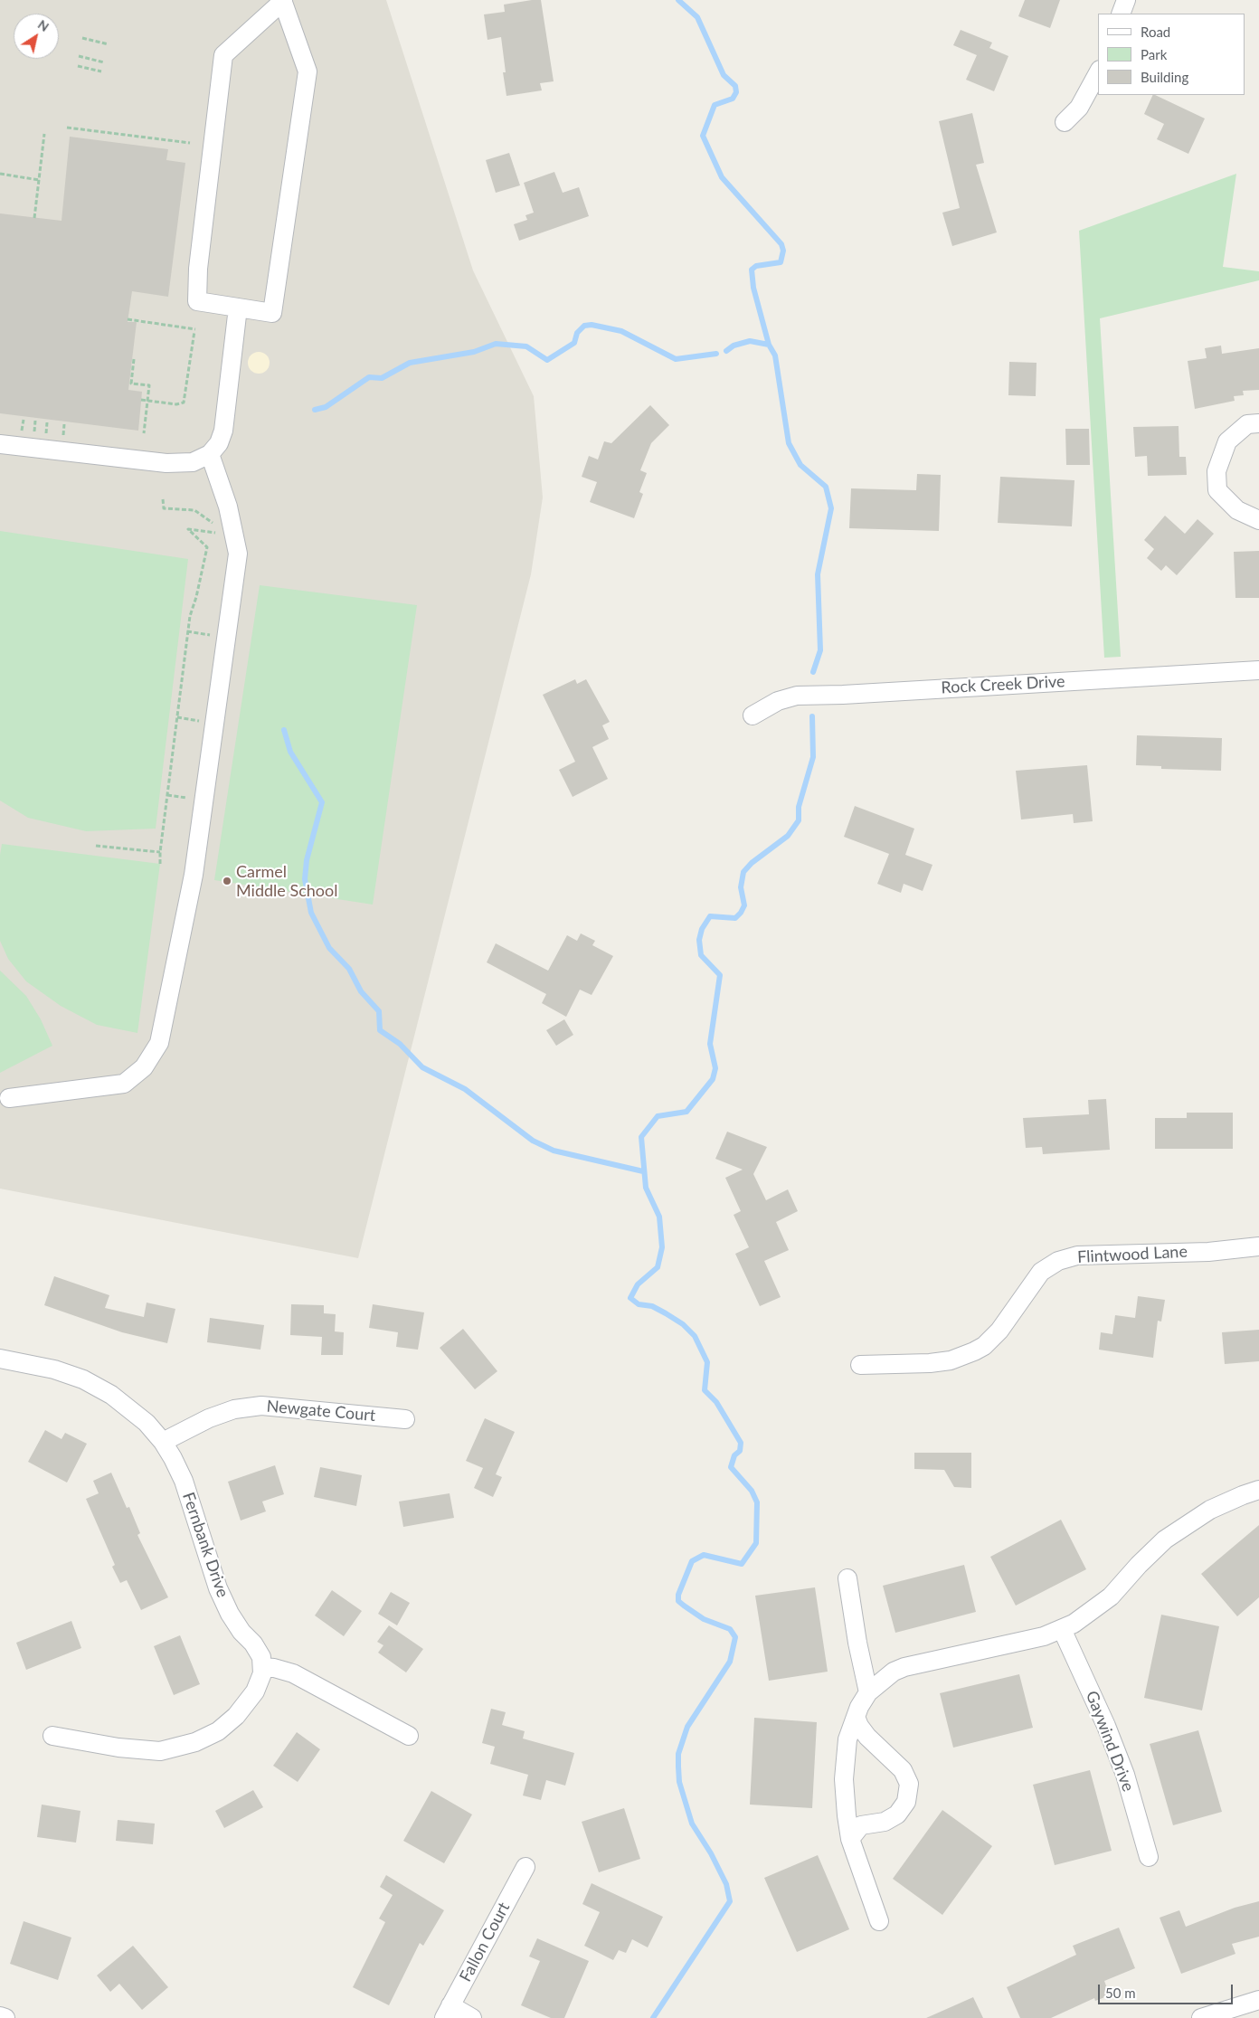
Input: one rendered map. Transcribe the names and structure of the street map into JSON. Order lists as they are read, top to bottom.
{
  "streets": {
    "street": [
      "Rock Creek Drive",
      "Flintwood Lane",
      "Newgate Court",
      "Fernbank Drive",
      "Gaywind Drive",
      "Fallon Court"
    ]
  },
  "crossings": [
    ["Newgate Court", "Fernbank Drive"]
  ],
  "places": ["Carmel Middle School"],
  "legend": ["Road", "Park", "Building"],
  "scale_bar": "50 m",
  "north": "top right"
}
